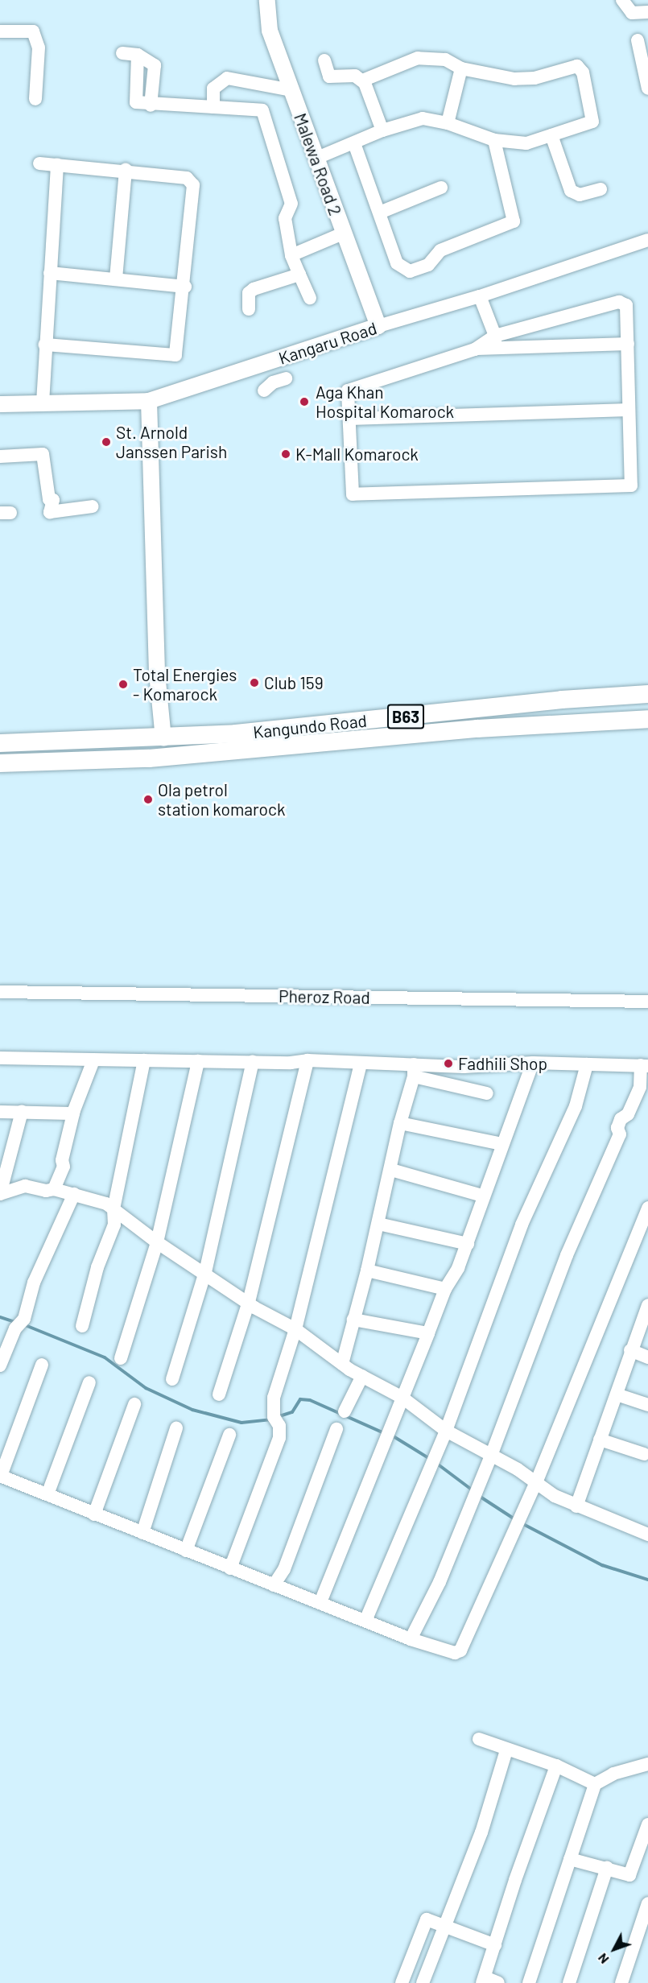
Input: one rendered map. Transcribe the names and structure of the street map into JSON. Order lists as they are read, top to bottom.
{
  "streets": {
    "highway": ["B63", "Kangundo Road"],
    "main road": ["Malewa Road 2", "Kangaru Road"],
    "street": ["Pheroz Road"]
  },
  "crossings": [
    ["Malewa Road 2", "Kangaru Road"]
  ],
  "places": [
    "Aga Khan Hospital Komarock",
    "St. Arnold Janssen Parish",
    "K-Mall Komarock",
    "Club 159",
    "Total Energies - Komarock",
    "Ola petrol station komarock",
    "Fadhili Shop"
  ],
  "north": "bottom left"
}
